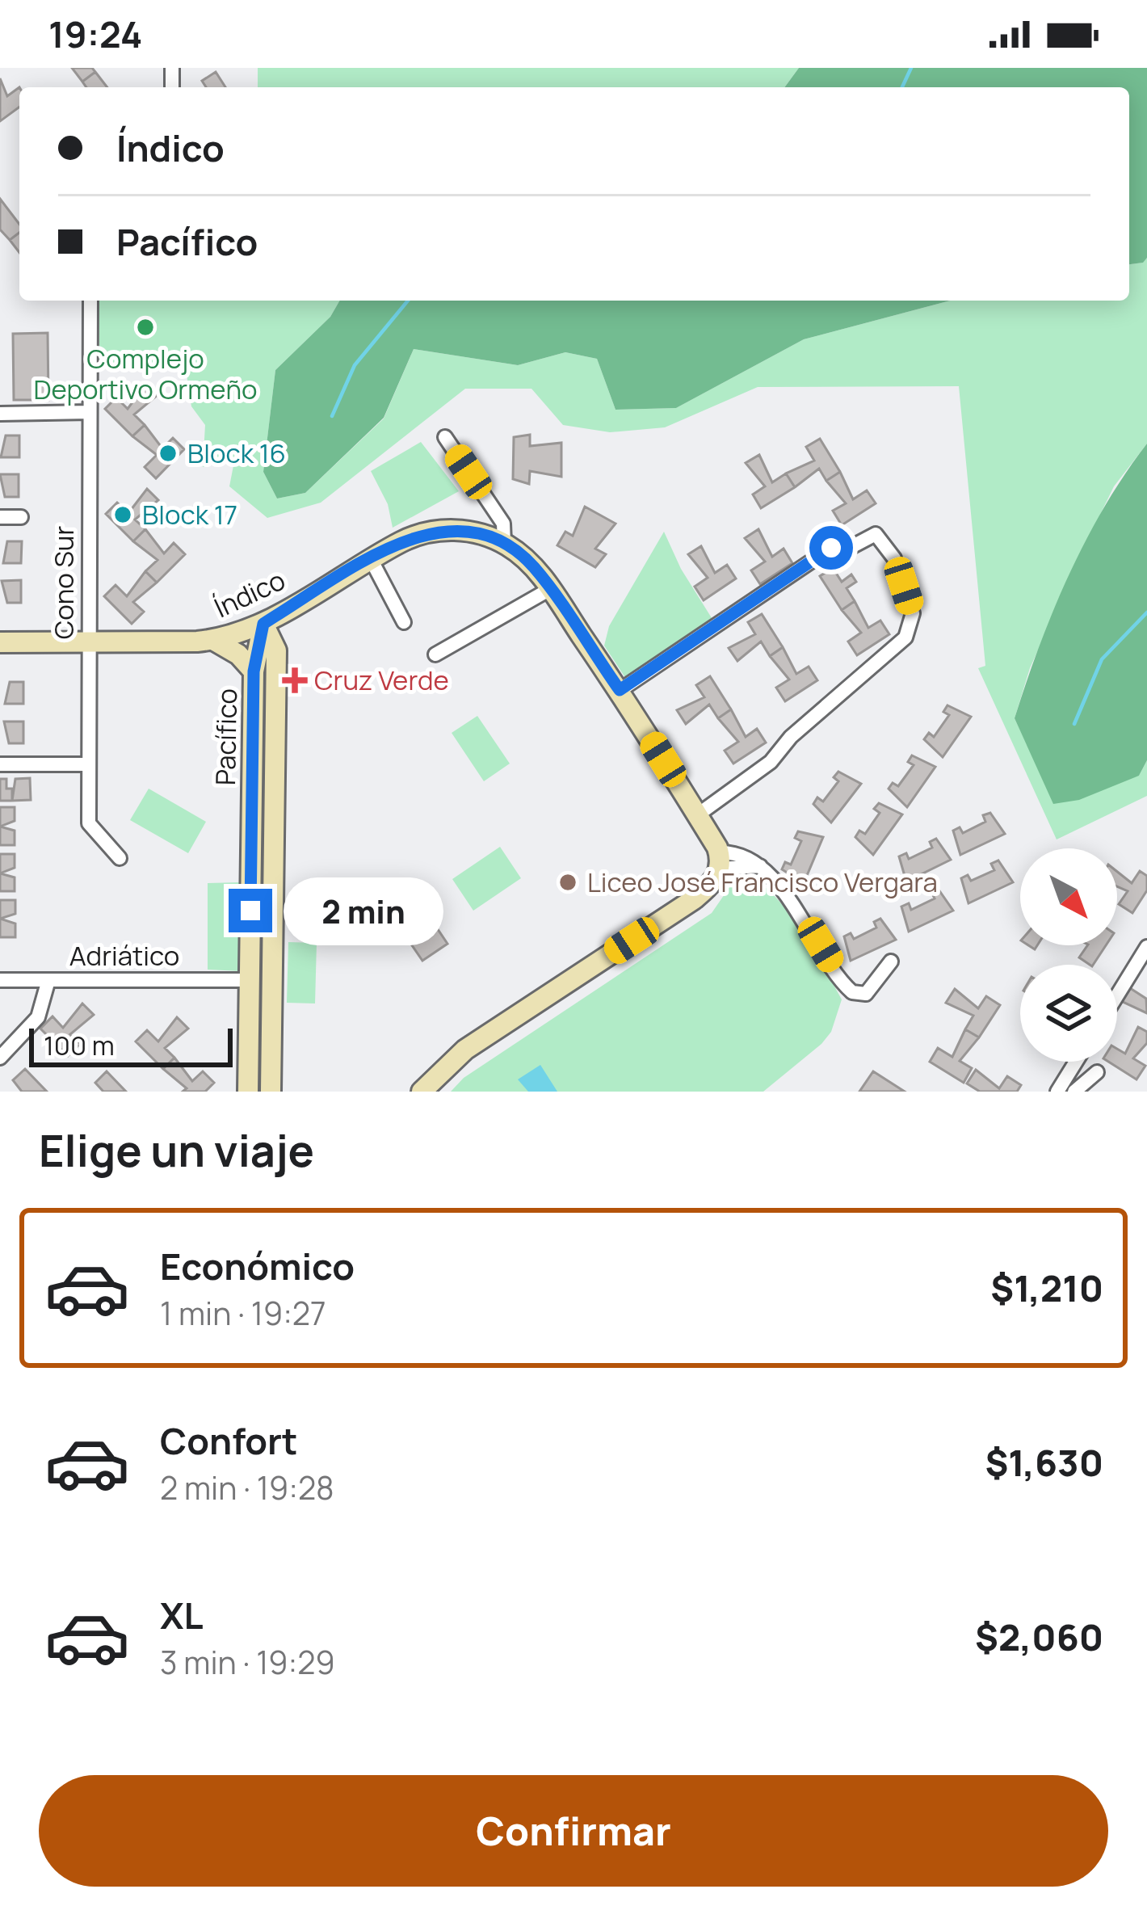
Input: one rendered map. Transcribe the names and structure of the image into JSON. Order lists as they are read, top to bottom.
{
  "streets": {
    "street": [
      "Cono Sur",
      "Índico",
      "Pacífico",
      "Adriático"
    ]
  },
  "crossings": [
    ["Cono Sur", "Índico"],
    ["Índico", "Pacífico"],
    ["Pacífico", "Adriático"]
  ],
  "places": {
    "other": [
      "Complejo Deportivo Ormeño",
      "Block 16",
      "Block 17",
      "Liceo José Francisco Vergara"
    ],
    "health": ["Cruz Verde"]
  },
  "scale_bar": "100 m",
  "north": "bottom right",
  "page": {
    "status": "19:24",
    "banner": ["Índico", "Pacífico"],
    "bubble": "2 min",
    "scale": "100 m",
    "heading": "Elige un viaje",
    "list": [
      {
        "name": "Económico",
        "note": "1 min · 19:27",
        "value": "$1,210"
      },
      {
        "name": "Confort",
        "note": "2 min · 19:28",
        "value": "$1,630"
      },
      {
        "name": "XL",
        "note": "3 min · 19:29",
        "value": "$2,060"
      }
    ],
    "buttons": "Confirmar"
  }
}
